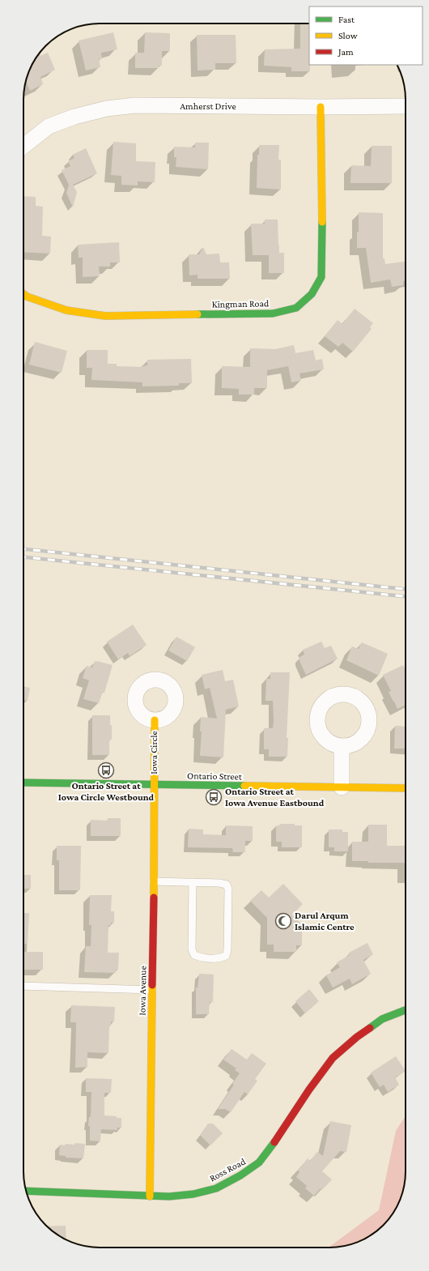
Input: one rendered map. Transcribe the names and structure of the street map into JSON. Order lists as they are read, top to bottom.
{
  "streets": {
    "street": [
      "Amherst Drive",
      "Kingman Road",
      "Iowa Circle",
      "Ontario Street",
      "Iowa Avenue",
      "Ross Road"
    ]
  },
  "crossings": [
    ["Amherst Drive", "Kingman Road"],
    ["Iowa Circle", "Ontario Street"],
    ["Iowa Circle", "Iowa Avenue"],
    ["Ontario Street", "Iowa Avenue"],
    ["Iowa Avenue", "Ross Road"]
  ],
  "places": {
    "bus stop": ["Ontario Street at Iowa Circle Westbound", "Ontario Street at Iowa Avenue Eastbound"],
    "mosque": ["Darul Arqum Islamic Centre"]
  },
  "legend": ["Fast", "Slow", "Jam"]
}
